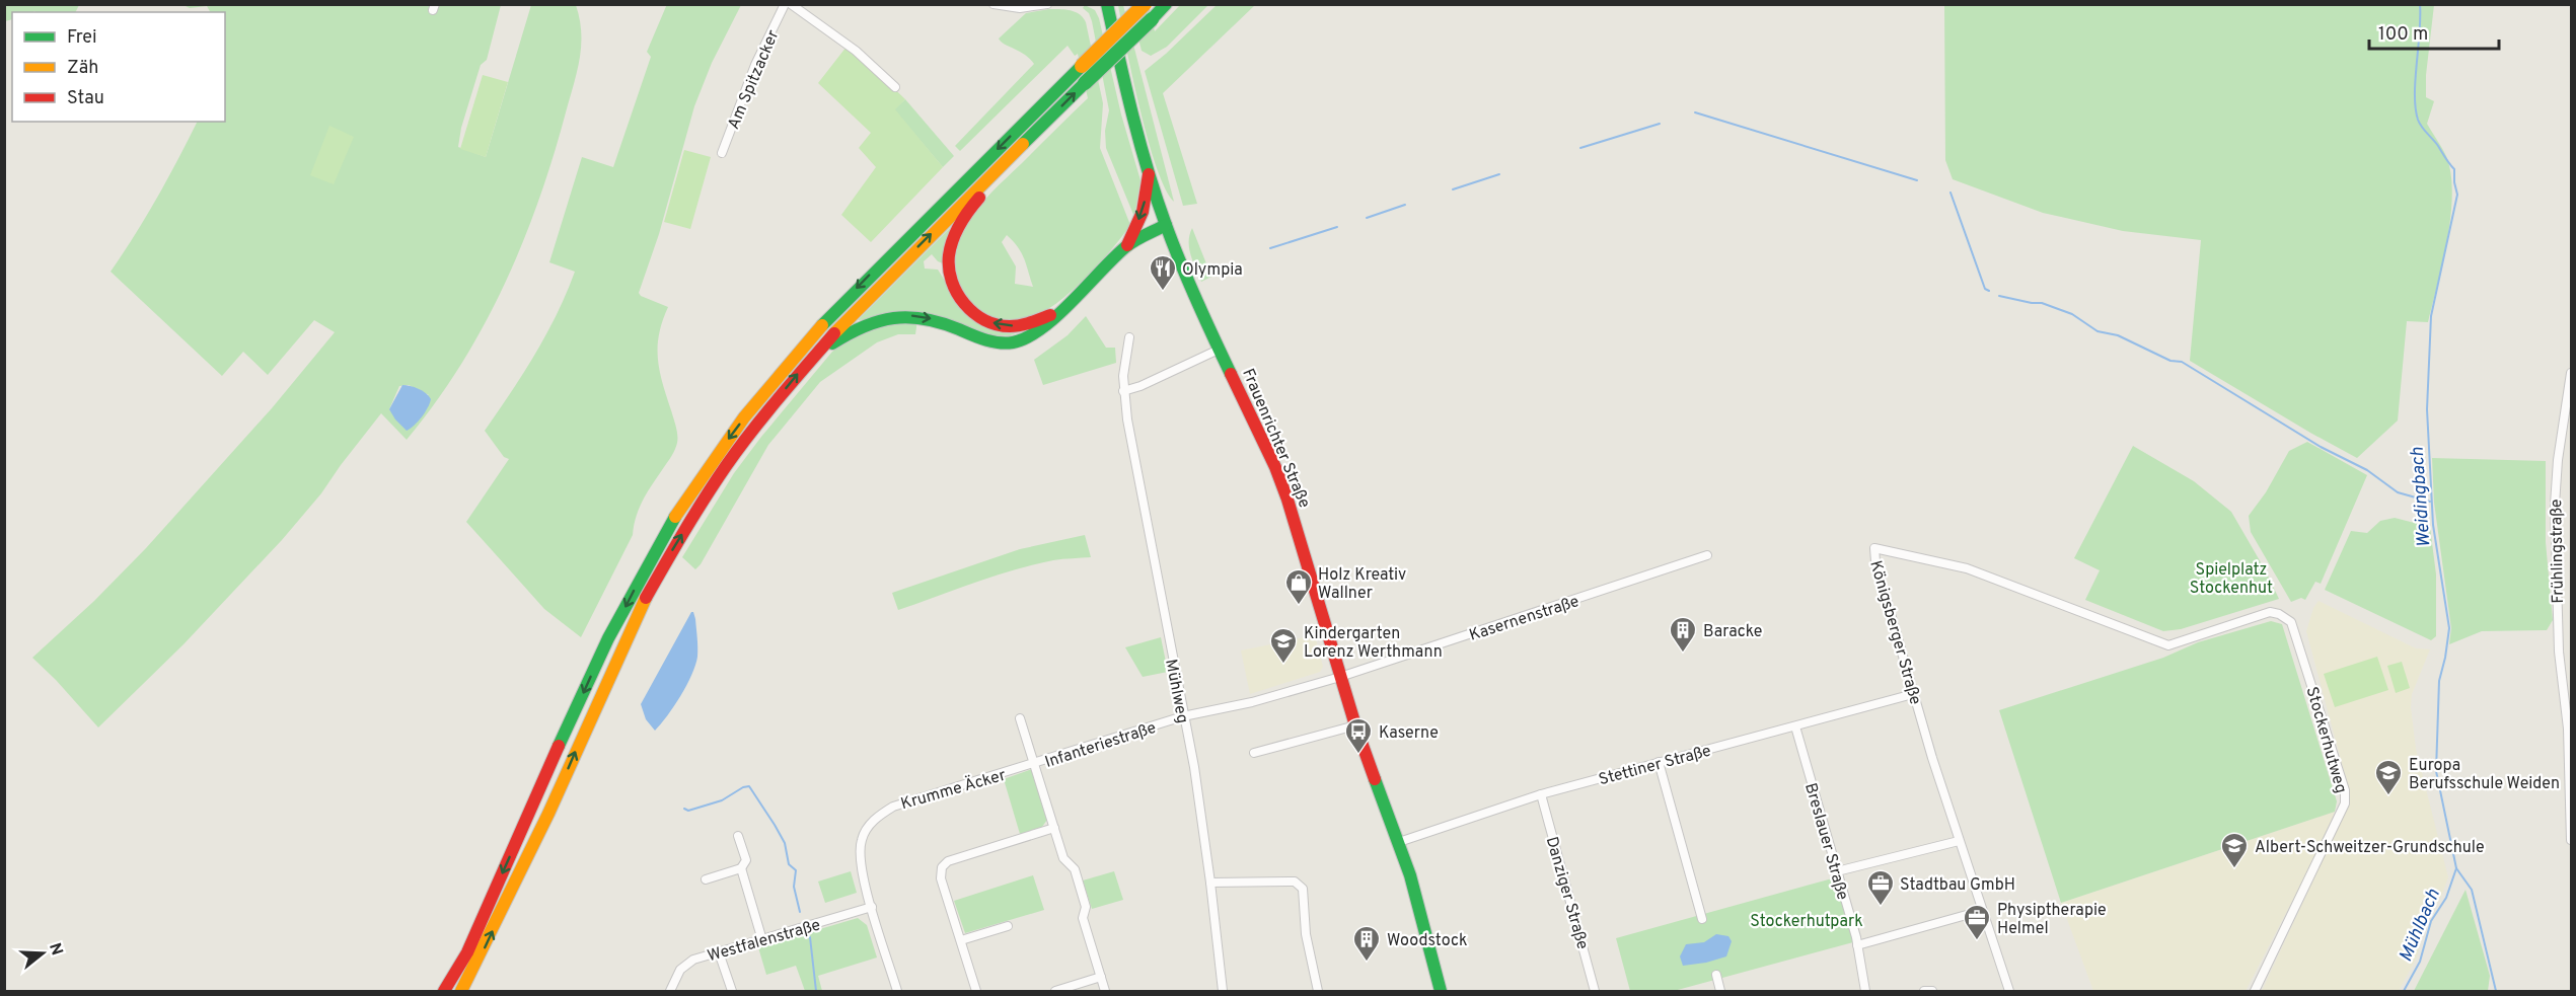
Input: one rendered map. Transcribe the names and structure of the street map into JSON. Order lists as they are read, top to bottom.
{
  "streets": {
    "main road": ["Frauenrichter Straße"],
    "street": [
      "Am Spitzacker",
      "Frühlingstraße",
      "Kasernenstraße",
      "Königsberger Straße",
      "Mühlweg",
      "Stockerhutweg",
      "Infanteriestraße",
      "Stettiner Straße",
      "Krumme Äcker",
      "Breslauer Straße",
      "Danziger Straße",
      "Westfalenstraße"
    ]
  },
  "crossings": [
    ["Frauenrichter Straße", "Kasernenstraße"],
    ["Frauenrichter Straße", "Infanteriestraße"],
    ["Frauenrichter Straße", "Stettiner Straße"],
    ["Kasernenstraße", "Infanteriestraße"],
    ["Königsberger Straße", "Stockerhutweg"],
    ["Königsberger Straße", "Stettiner Straße"],
    ["Mühlweg", "Infanteriestraße"],
    ["Infanteriestraße", "Krumme Äcker"],
    ["Stettiner Straße", "Breslauer Straße"],
    ["Stettiner Straße", "Danziger Straße"],
    ["Krumme Äcker", "Westfalenstraße"]
  ],
  "water": ["Weidingbach", "Mühlbach"],
  "parks": ["Spielplatz Stockenhut", "Stockerhutpark"],
  "places": {
    "restaurant": ["Olympia"],
    "shop": ["Holz Kreativ Wallner"],
    "building": ["Baracke", "Woodstock"],
    "school or university": ["Kindergarten Lorenz Werthmann", "Europa Berufsschule Weiden", "Albert-Schweitzer-Grundschule"],
    "bus stop": ["Kaserne"],
    "office": ["Stadtbau GmbH", "Physiptherapie Helmel"]
  },
  "legend": ["Frei", "Zäh", "Stau"],
  "scale_bar": "100 m",
  "north": "right"
}
